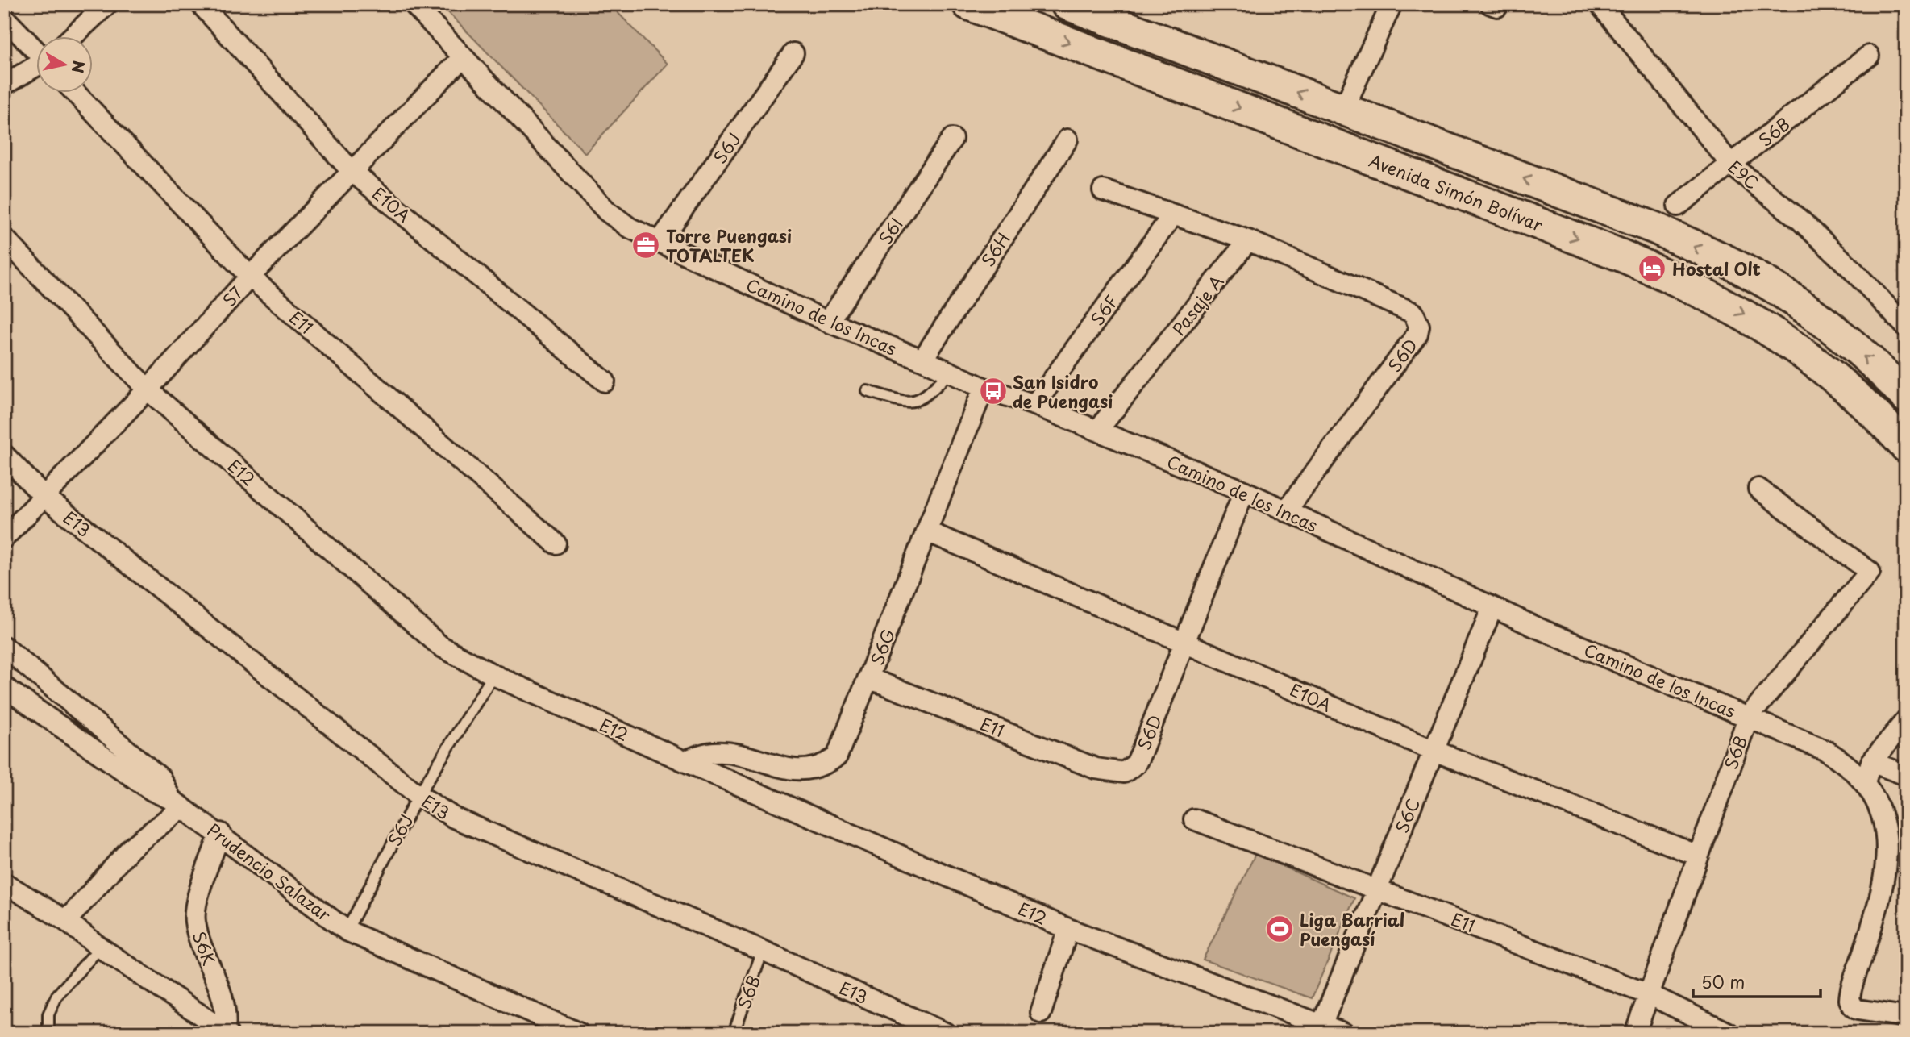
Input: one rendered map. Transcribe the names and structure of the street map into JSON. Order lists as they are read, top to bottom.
{
  "streets": {
    "highway": ["Avenida Simón Bolívar"],
    "street": [
      "S6B",
      "S6J",
      "E9C",
      "E10A",
      "S6I",
      "S6H",
      "S7",
      "Pasaje A",
      "S6F",
      "Camino de los Incas",
      "E11",
      "S6D",
      "E12",
      "E13",
      "S6G",
      "S6C",
      "Prudencio Salazar",
      "S6K"
    ]
  },
  "crossings": [
    ["S6B", "E9C"],
    ["S6B", "E10A"],
    ["S6B", "Camino de los Incas"],
    ["S6B", "E11"],
    ["S6B", "E13"],
    ["S6J", "Camino de los Incas"],
    ["S6J", "E12"],
    ["S6J", "E13"],
    ["S6J", "Prudencio Salazar"],
    ["E10A", "S7"],
    ["E10A", "S6D"],
    ["E10A", "S6G"],
    ["E10A", "S6C"],
    ["S6I", "Camino de los Incas"],
    ["S6H", "Camino de los Incas"],
    ["S7", "Camino de los Incas"],
    ["S7", "E11"],
    ["S7", "E12"],
    ["S7", "E13"],
    ["Pasaje A", "Camino de los Incas"],
    ["Pasaje A", "S6D"],
    ["S6F", "Camino de los Incas"],
    ["Camino de los Incas", "S6D"],
    ["Camino de los Incas", "S6G"],
    ["Camino de los Incas", "S6C"],
    ["E11", "S6D"],
    ["E11", "S6G"],
    ["E11", "S6C"],
    ["E12", "S6G"],
    ["E12", "S6C"],
    ["Prudencio Salazar", "S6K"]
  ],
  "places": {
    "office": ["Torre Puengasi TOTALTEK"],
    "hotel": ["Hostal Olt"],
    "bus stop": ["San Isidro de Puengasi"],
    "sports": ["Liga Barrial Puengasí"]
  },
  "scale_bar": "50 m",
  "north": "right"
}
